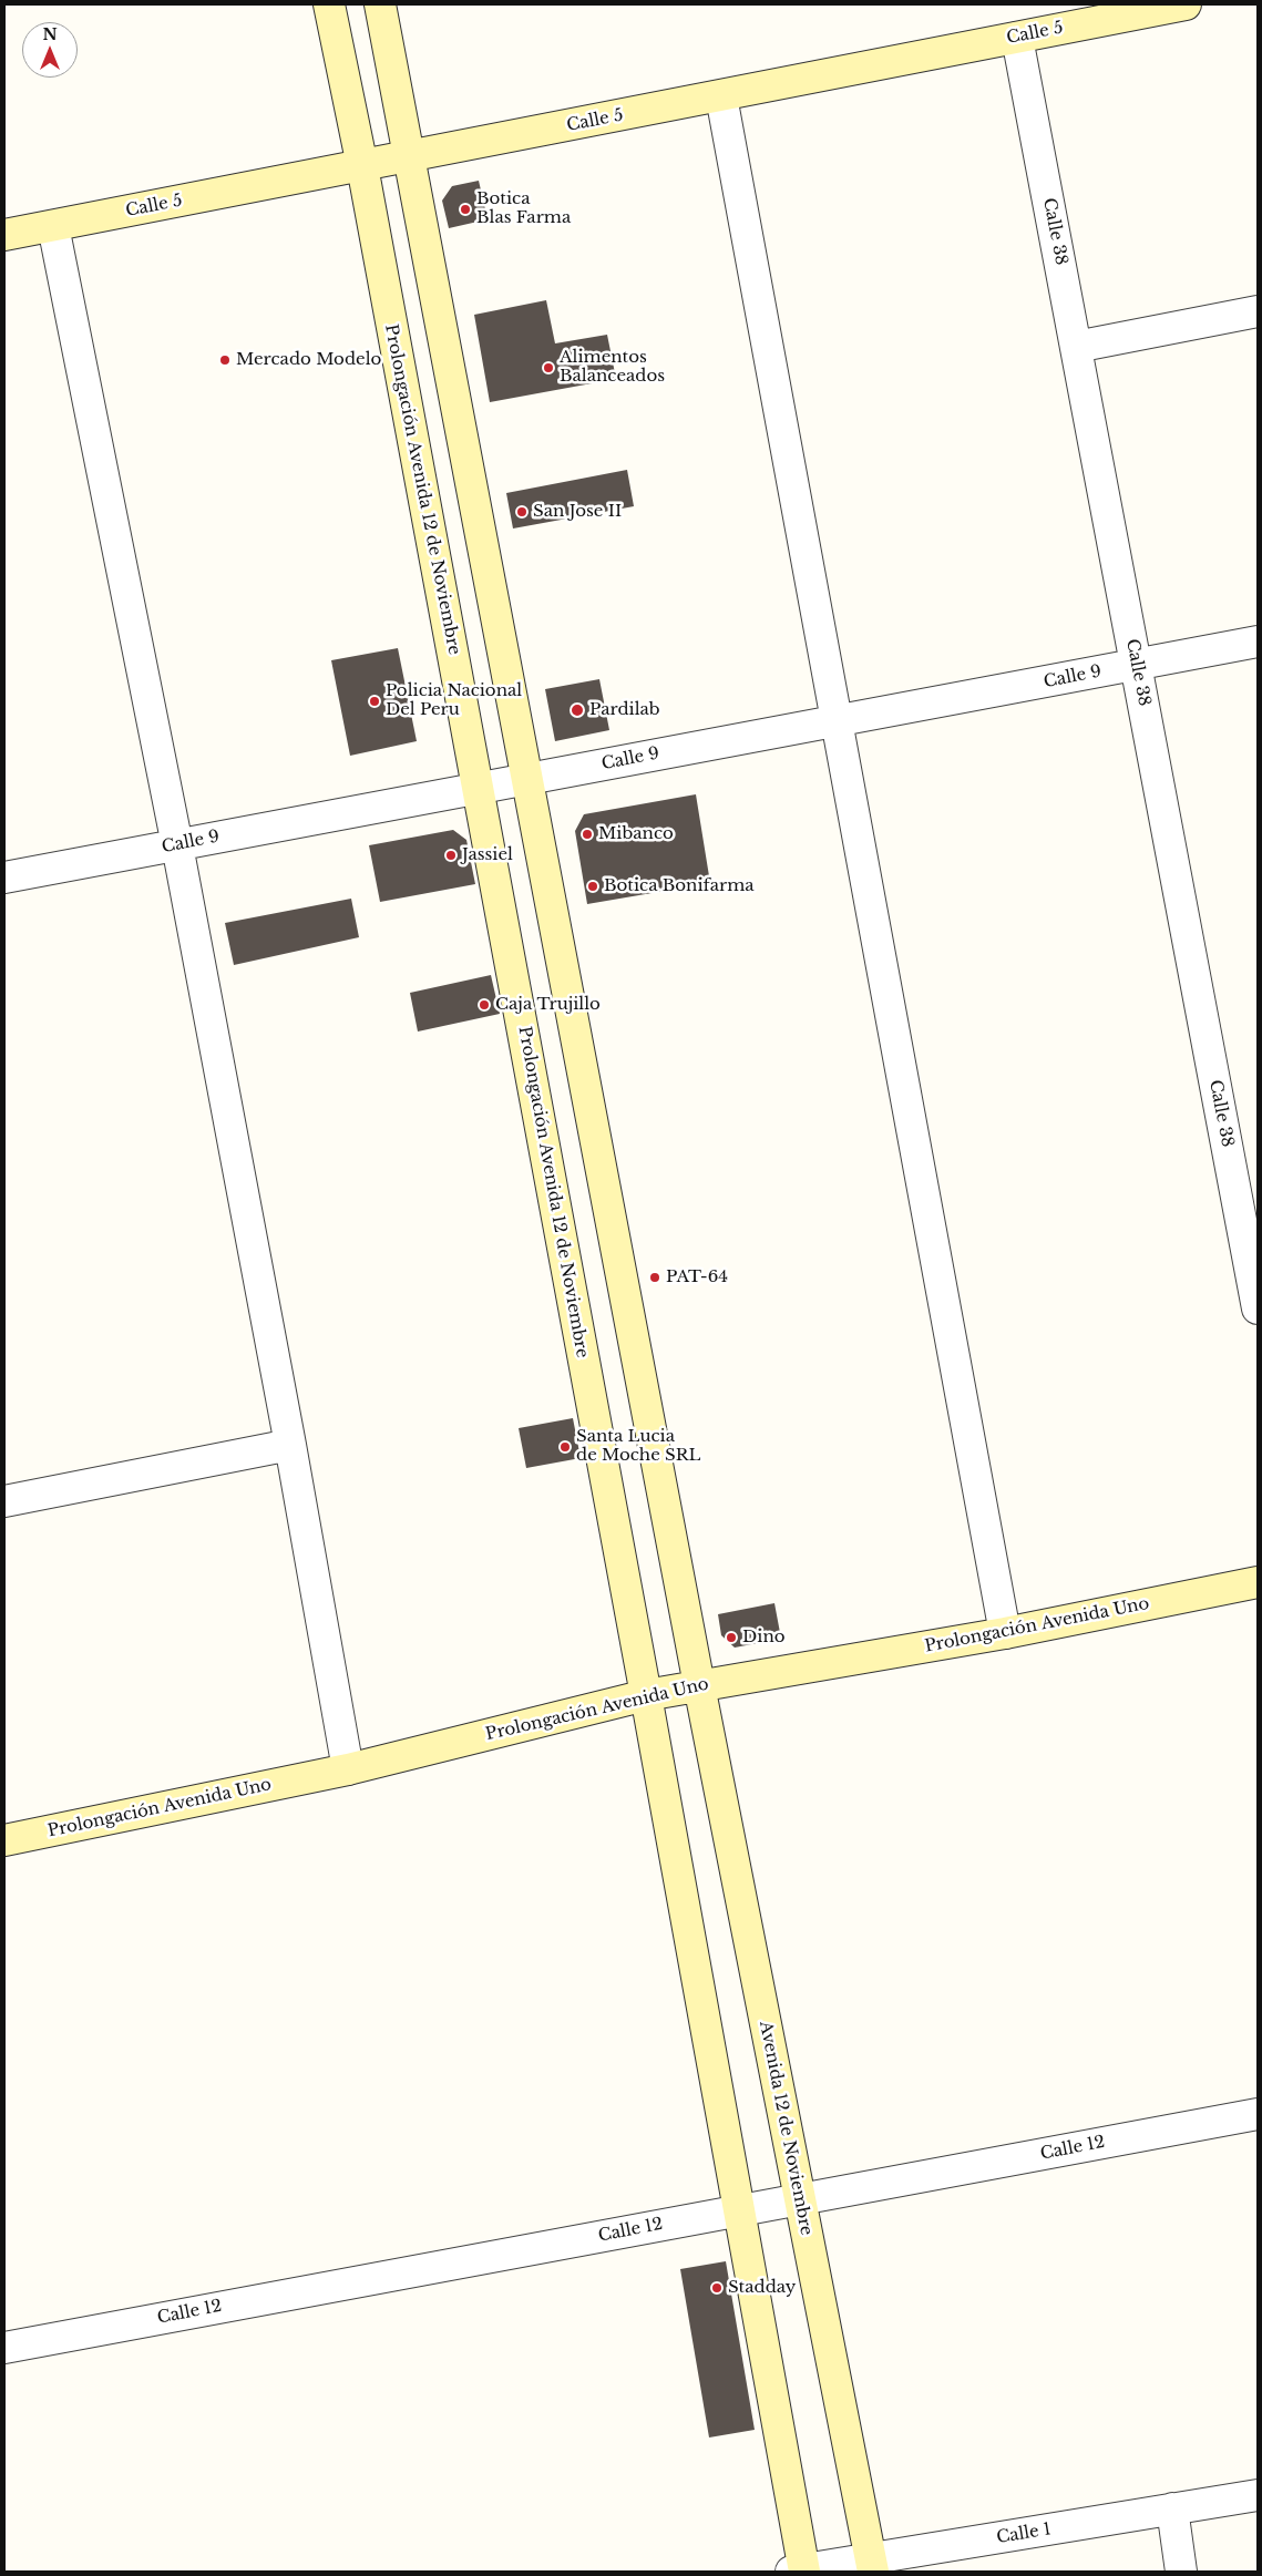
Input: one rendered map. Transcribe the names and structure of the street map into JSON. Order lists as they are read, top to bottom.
{
  "streets": {
    "main road": [
      "Calle 5",
      "Prolongación Avenida 12 de Noviembre",
      "Prolongación Avenida Uno",
      "Avenida 12 de Noviembre"
    ],
    "street": [
      "Calle 38",
      "Calle 9",
      "Calle 12",
      "Calle 1"
    ]
  },
  "crossings": [
    ["Calle 5", "Calle 38"],
    ["Calle 5", "Prolongación Avenida 12 de Noviembre"],
    ["Calle 38", "Calle 9"],
    ["Prolongación Avenida 12 de Noviembre", "Calle 9"],
    ["Prolongación Avenida 12 de Noviembre", "Prolongación Avenida Uno"],
    ["Prolongación Avenida Uno", "Avenida 12 de Noviembre"],
    ["Avenida 12 de Noviembre", "Calle 12"],
    ["Avenida 12 de Noviembre", "Calle 1"]
  ],
  "places": [
    "Botica Blas Farma",
    "Mercado Modelo",
    "Alimentos Balanceados",
    "San Jose II",
    "Policia Nacional Del Peru",
    "Pardilab",
    "Mibanco",
    "Jassiel",
    "Botica Bonifarma",
    "Caja Trujillo",
    "PAT-64",
    "Santa Lucia de Moche SRL",
    "Dino",
    "Stadday"
  ],
  "north": "top"
}
